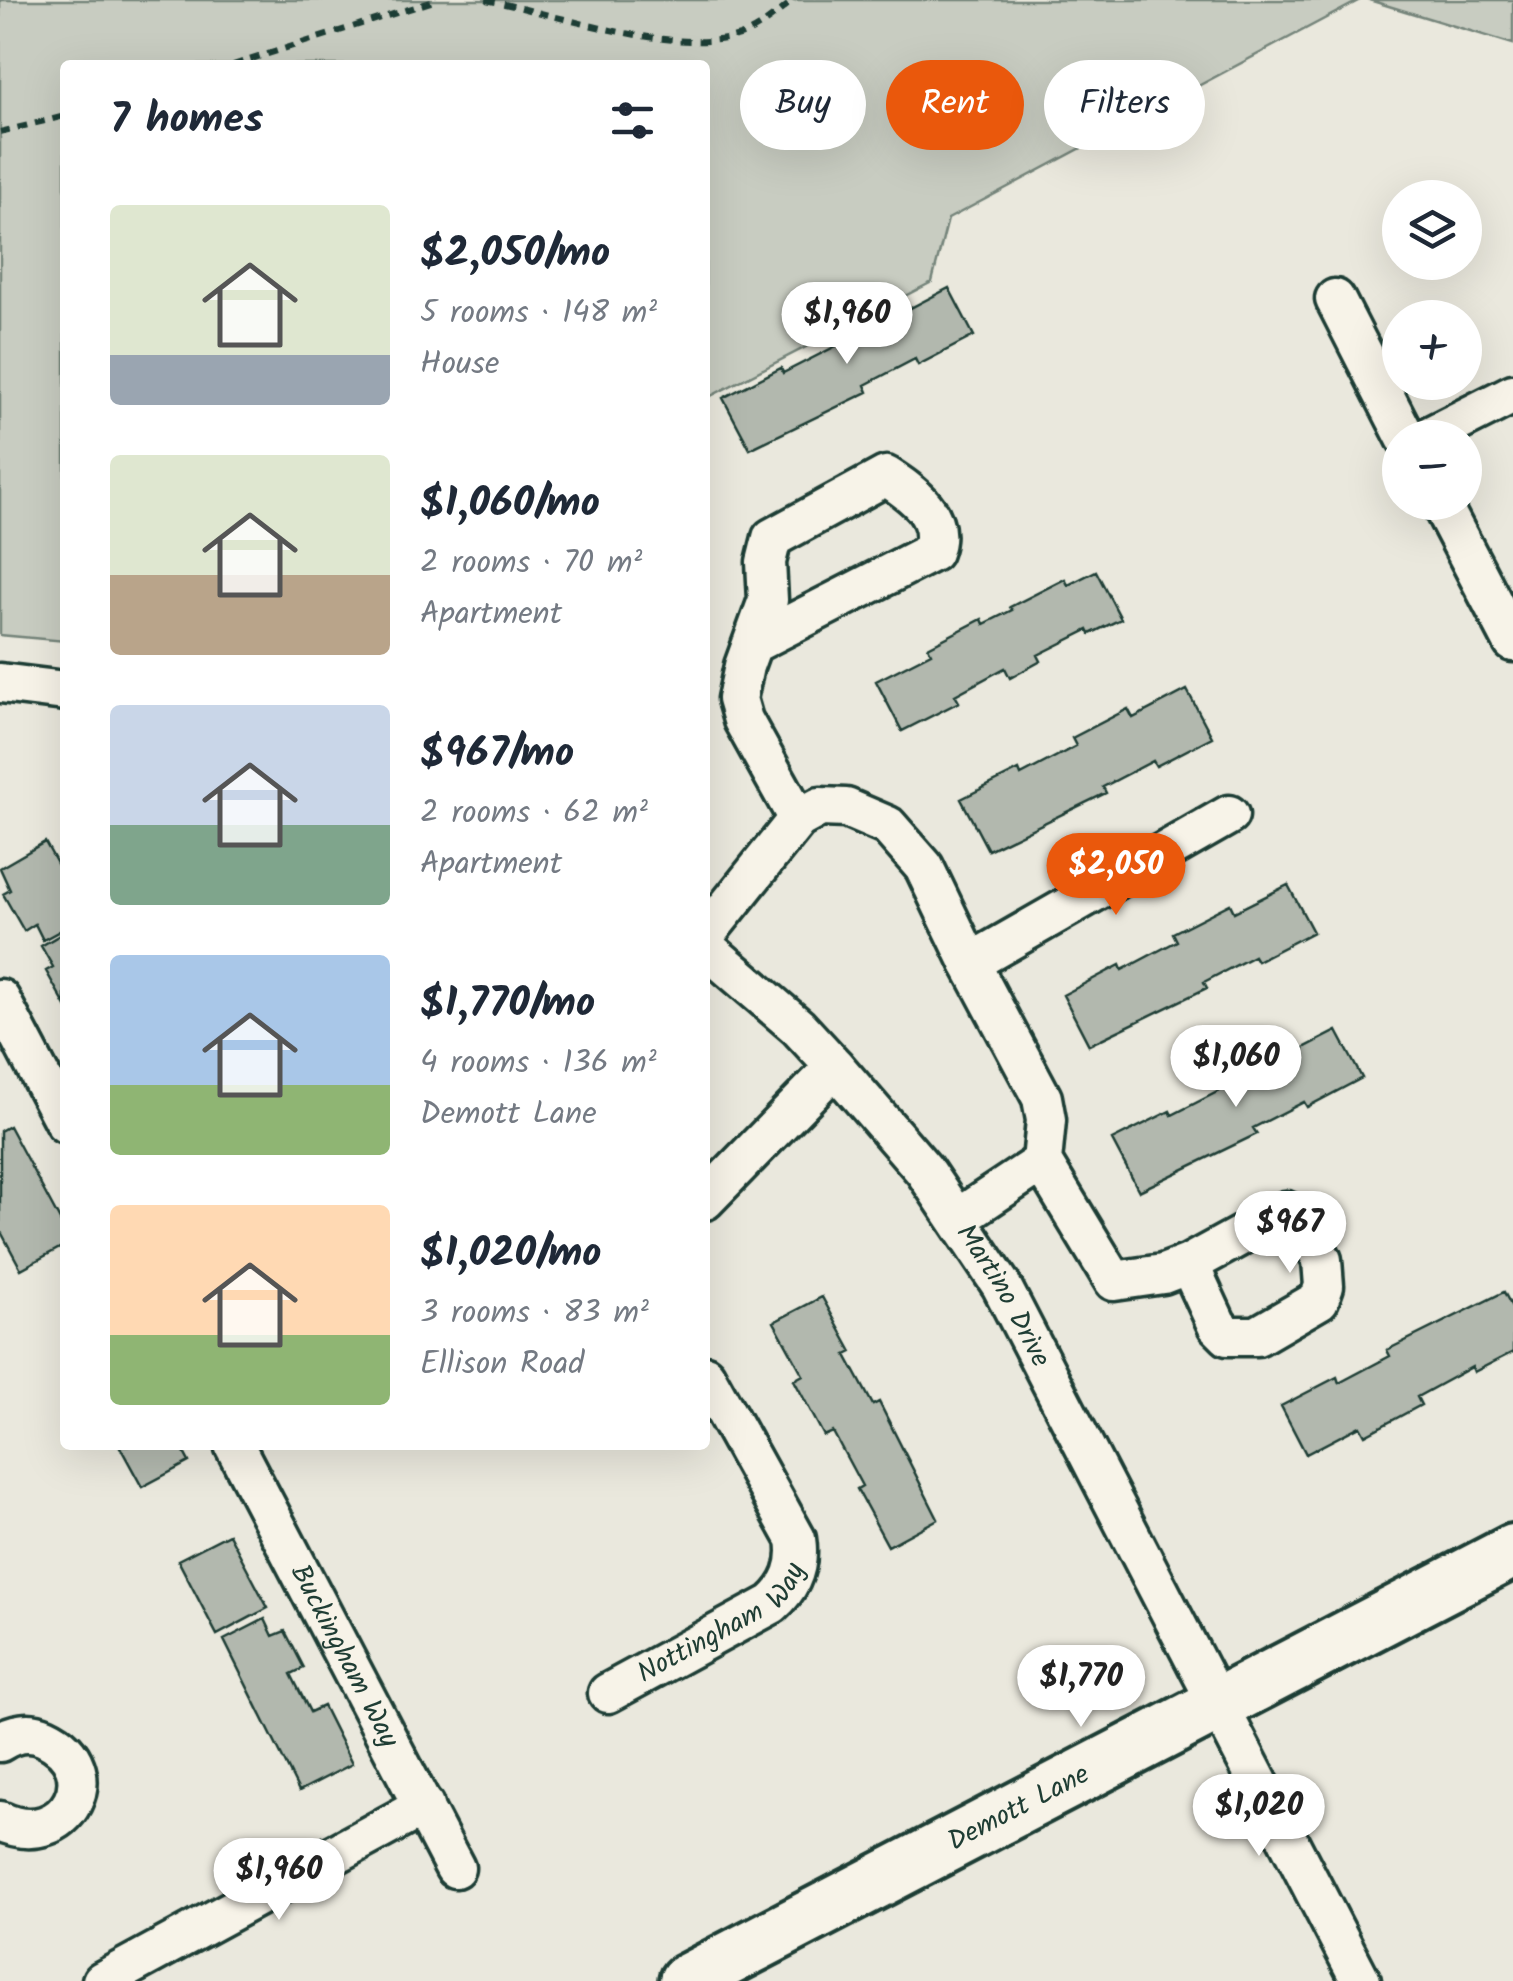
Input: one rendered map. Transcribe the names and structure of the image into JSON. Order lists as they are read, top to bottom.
{
  "streets": {
    "street": [
      "Martino Drive",
      "Nottingham Way",
      "Buckingham Way",
      "Demott Lane"
    ]
  },
  "crossings": [
    ["Martino Drive", "Demott Lane"]
  ],
  "page": {
    "chip": ["Buy", "Rent", "Filters"],
    "heading": "7 homes",
    "map_buttons": ["+", "−"],
    "list": [
      {
        "name": "$2,050/mo",
        "note": "5 rooms · 148 m² · House"
      },
      {
        "name": "$1,060/mo",
        "note": "2 rooms · 70 m² · Apartment"
      },
      {
        "name": "$967/mo",
        "note": "2 rooms · 62 m² · Apartment"
      },
      {
        "name": "$1,770/mo",
        "note": "4 rooms · 136 m² · Demott Lane"
      },
      {
        "name": "$1,020/mo",
        "note": "3 rooms · 83 m² · Ellison Road"
      }
    ],
    "price": [
      "$1,960",
      "$2,050",
      "$1,060",
      "$967",
      "$1,770",
      "$1,020",
      "$1,960"
    ]
  }
}
